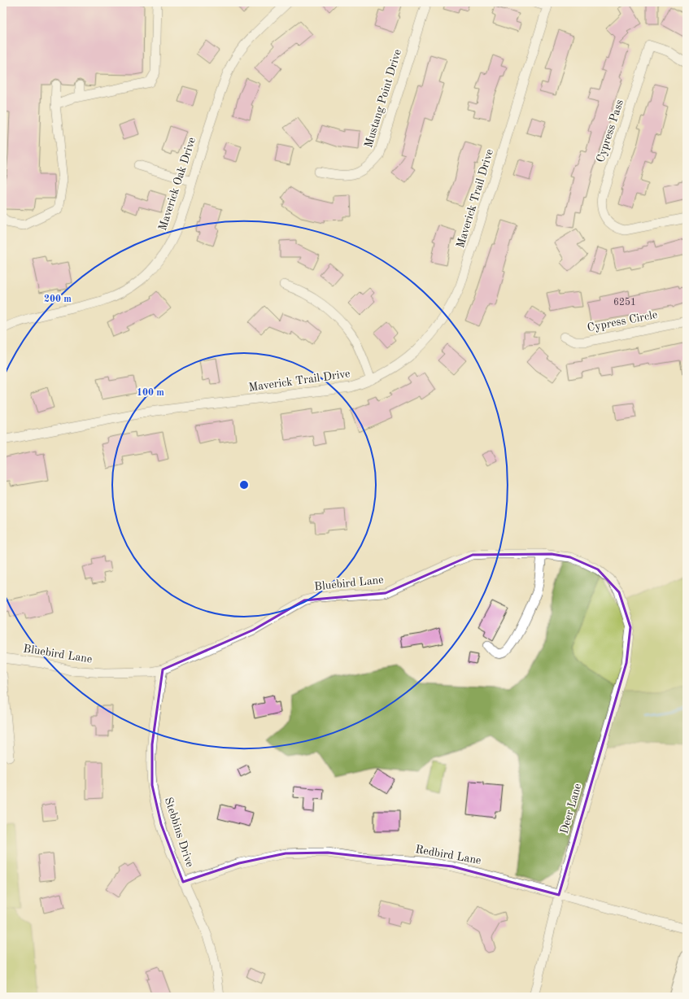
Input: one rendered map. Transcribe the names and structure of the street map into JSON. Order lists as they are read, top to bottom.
{
  "streets": {
    "street": [
      "Mustang Point Drive",
      "Cypress Pass",
      "Maverick Oak Drive",
      "Maverick Trail Drive",
      "Cypress Circle",
      "Bluebird Lane",
      "Deer Lane",
      "Stebbins Drive",
      "Redbird Lane"
    ]
  },
  "crossings": [
    ["Bluebird Lane", "Deer Lane"],
    ["Bluebird Lane", "Stebbins Drive"],
    ["Deer Lane", "Redbird Lane"],
    ["Stebbins Drive", "Redbird Lane"]
  ],
  "house_numbers": ["6251"],
  "rings": ["200 m", "100 m"]
}
